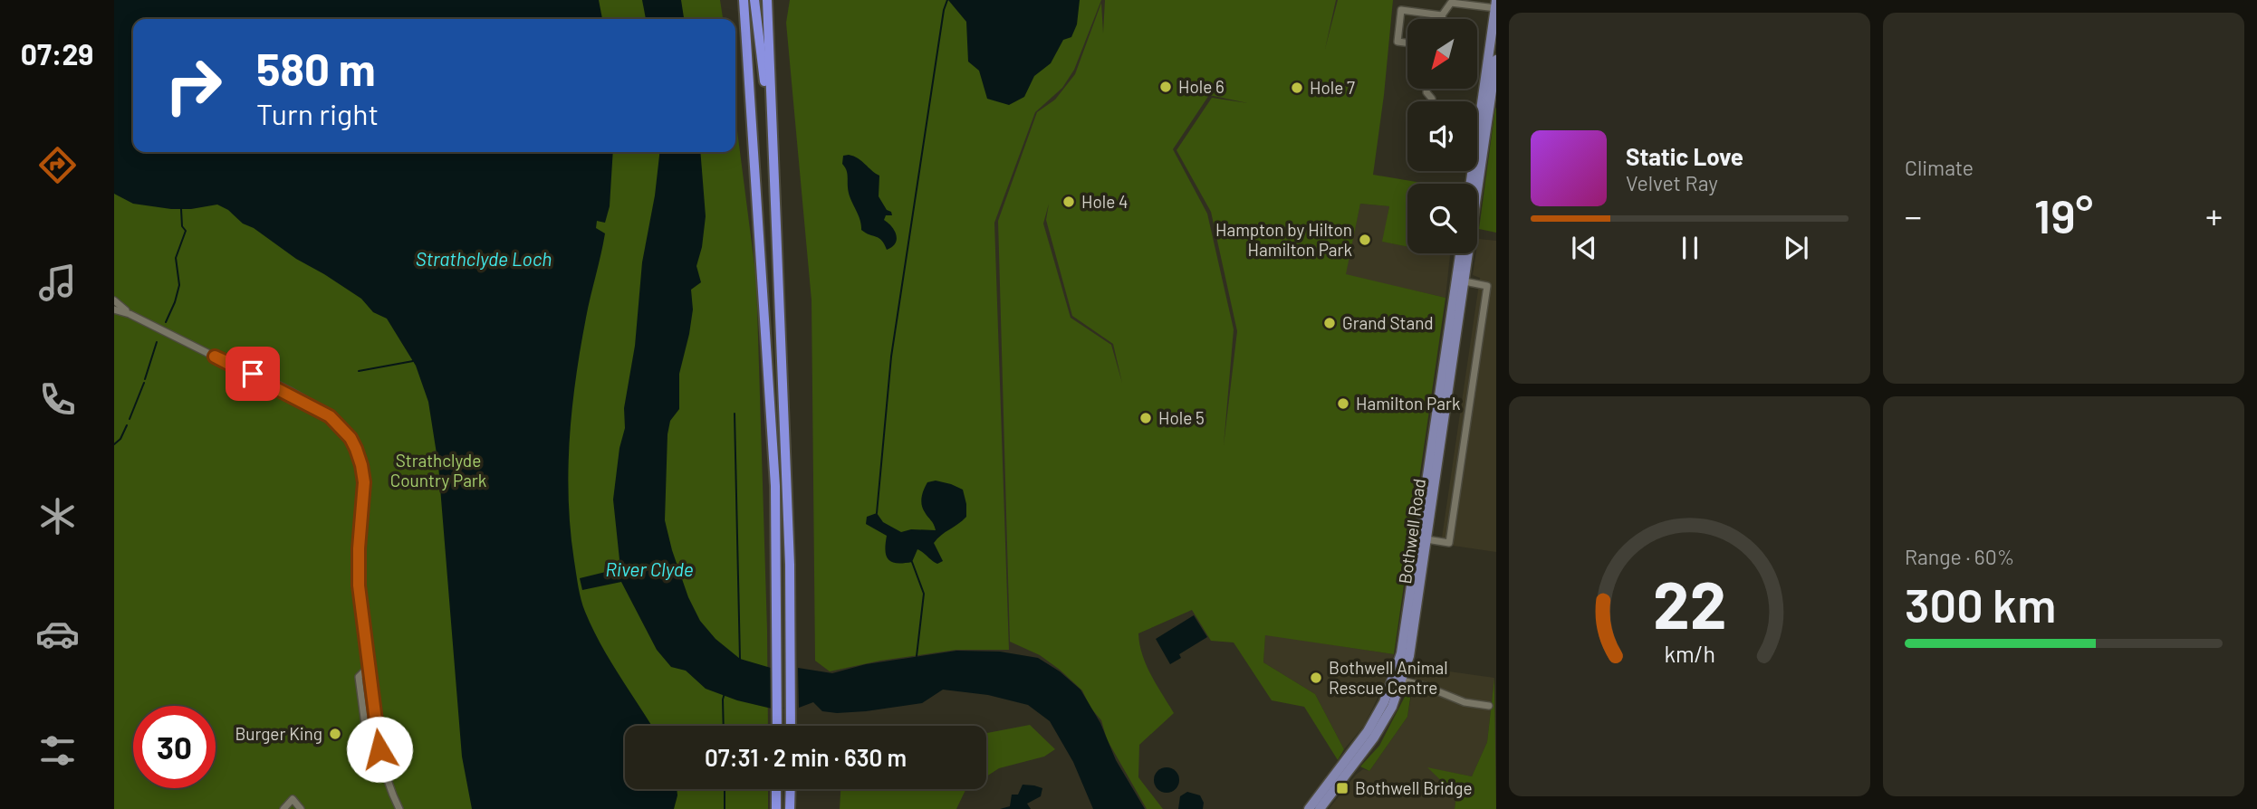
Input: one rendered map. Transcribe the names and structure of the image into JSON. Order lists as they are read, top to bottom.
{
  "streets": {
    "main road": ["Bothwell Road"]
  },
  "water": ["Strathclyde Loch", "River Clyde"],
  "parks": ["Strathclyde Country Park"],
  "places": {
    "other": [
      "Hole 6",
      "Hole 7",
      "Hole 4",
      "Hampton by Hilton Hamilton Park",
      "Grand Stand",
      "Hamilton Park",
      "Hole 5",
      "Bothwell Animal Rescue Centre",
      "Burger King"
    ],
    "transit": ["Bothwell Bridge"]
  },
  "north": "bottom left",
  "page": {
    "tabs": "07:29",
    "tile": [
      "Climate",
      ["Range · 60%", "300 km"]
    ],
    "turn": ["580 m", "Turn right"],
    "song": ["Static Love", "Velvet Ray"],
    "heat": ["−", "19°", "+"],
    "limit": "30",
    "trip": "07:31 · 2 min · 630 m",
    "gauge": ["22", "km/h"]
  }
}
